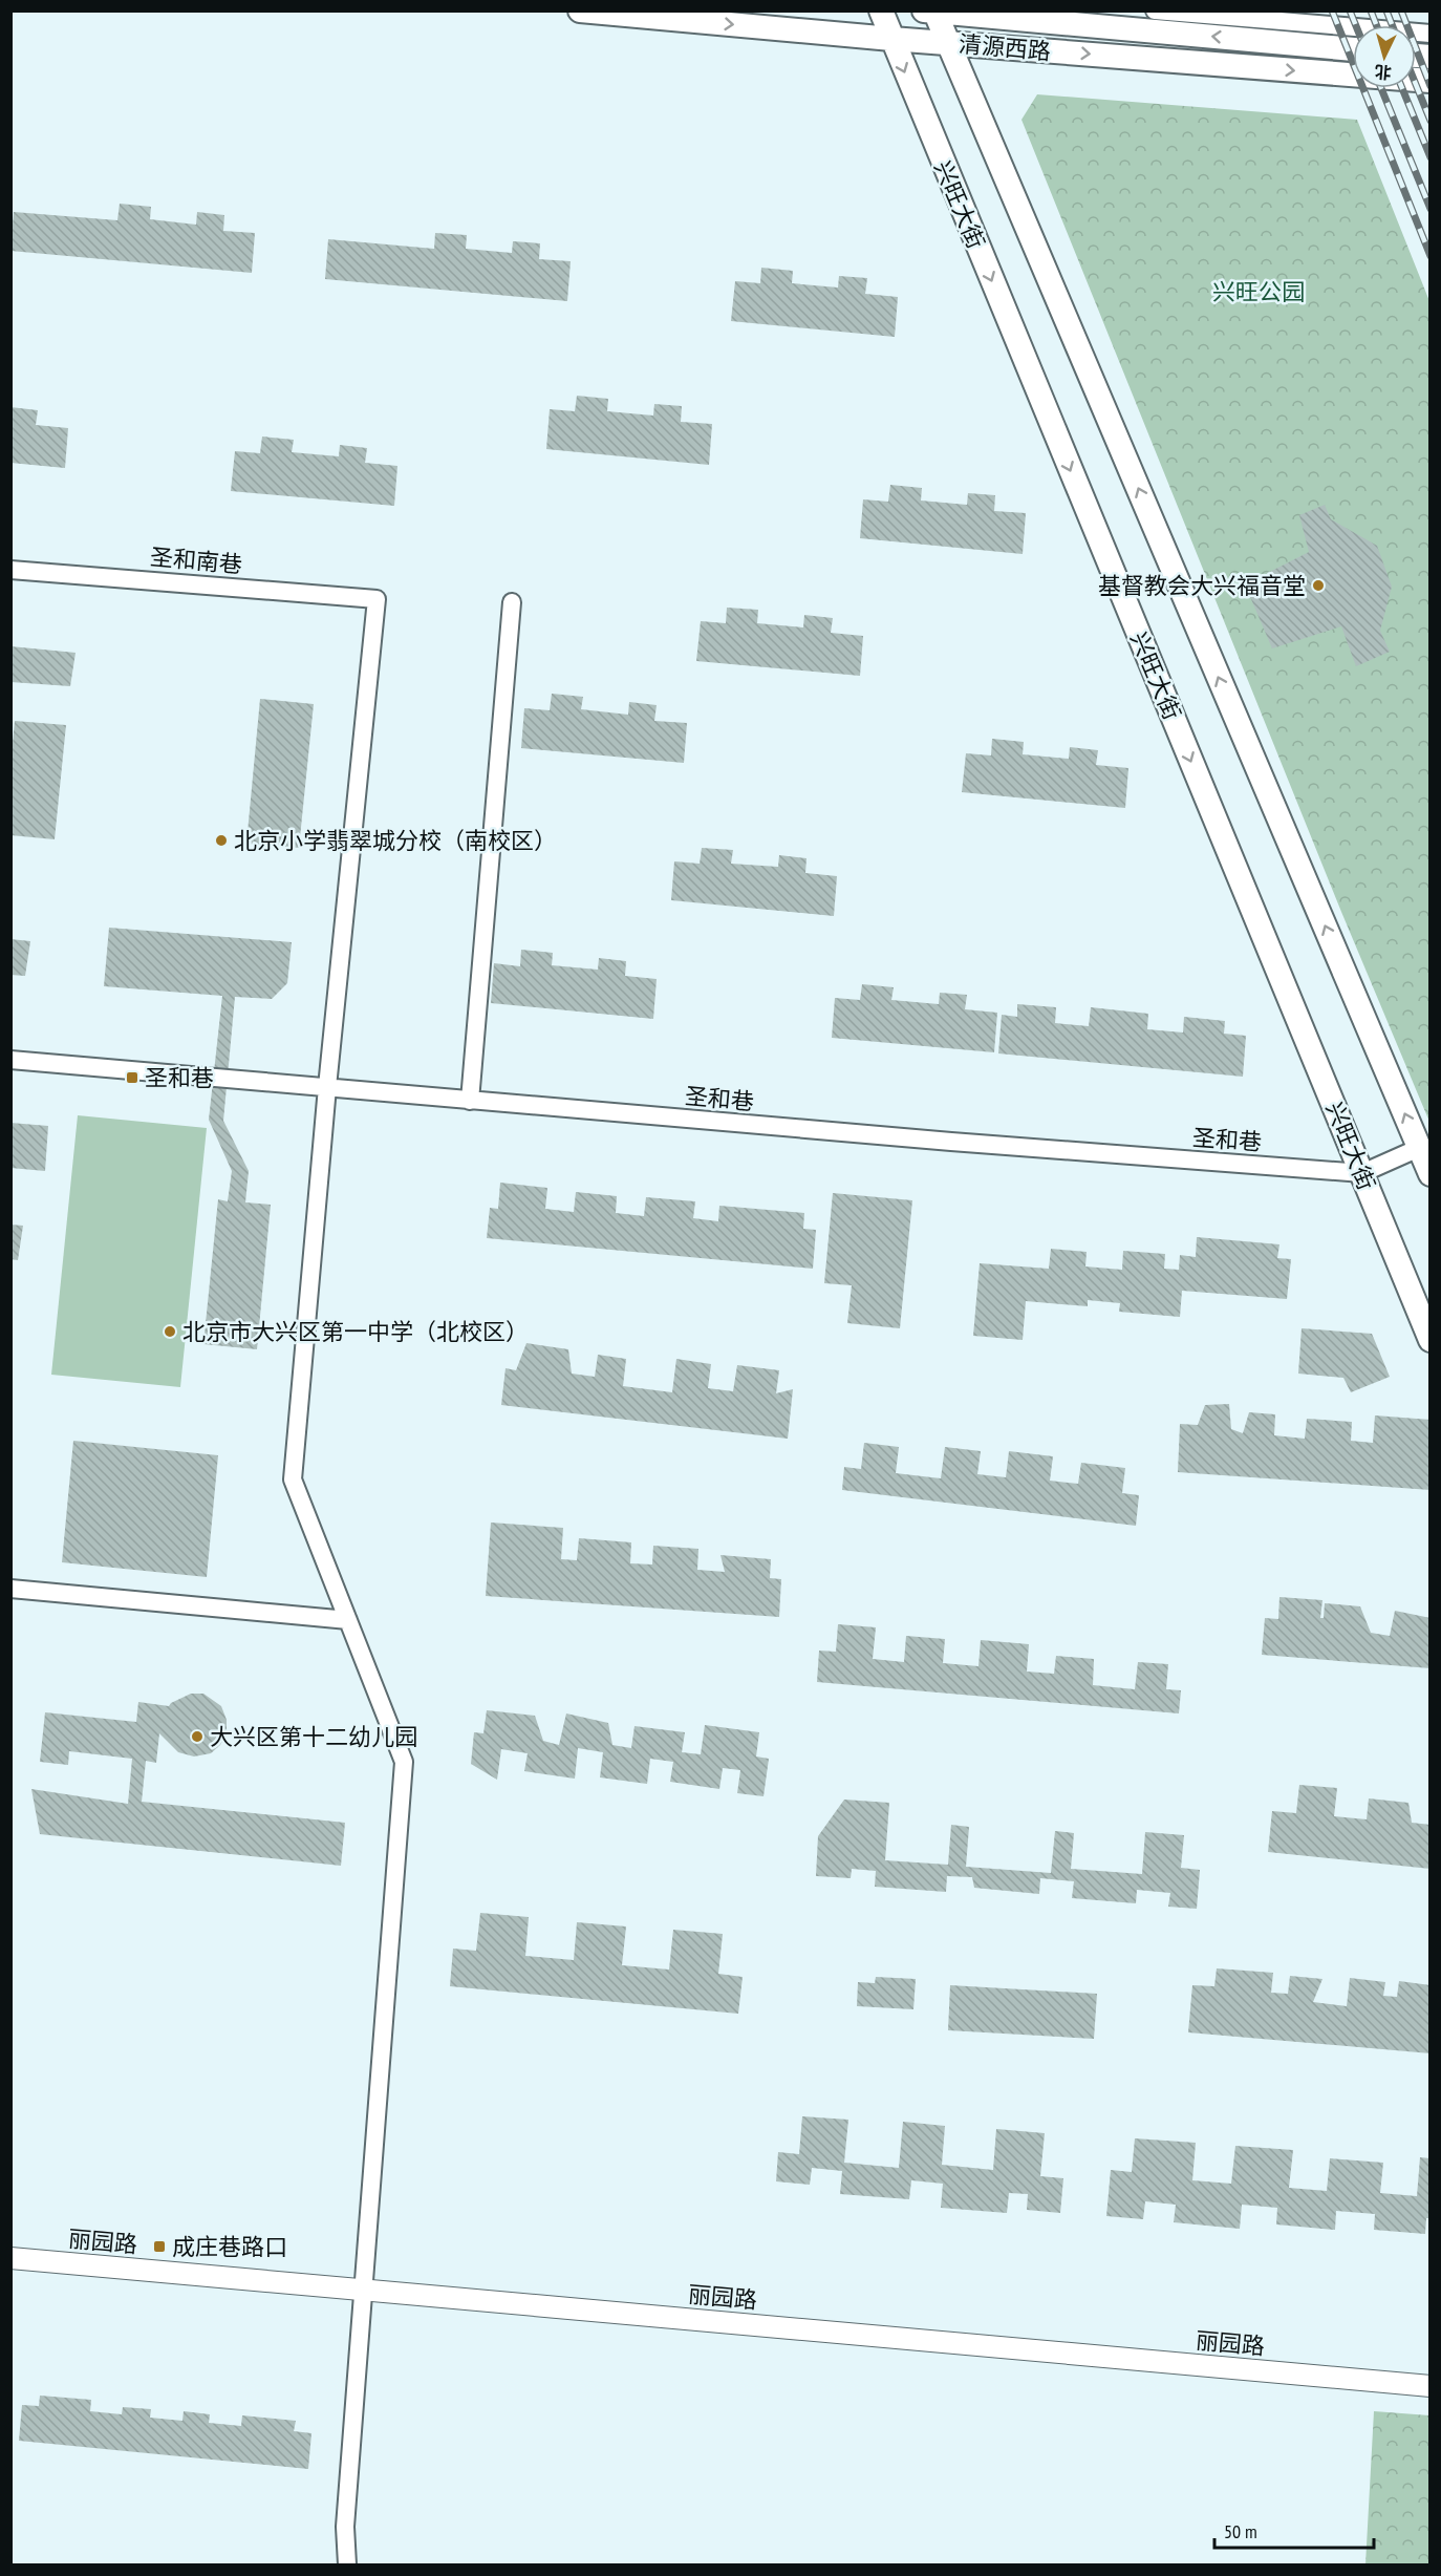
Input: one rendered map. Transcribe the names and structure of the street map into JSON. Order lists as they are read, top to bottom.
{
  "streets": {
    "main road": ["清源西路", "兴旺大街"],
    "street": ["圣和南巷", "圣和巷", "丽园路"]
  },
  "crossings": [
    ["清源西路", "兴旺大街"],
    ["兴旺大街", "圣和巷"],
    ["圣和南巷", "圣和巷"]
  ],
  "parks": ["兴旺公园"],
  "places": {
    "other": [
      "基督教会大兴福音堂",
      "北京小学翡翠城分校（南校区）",
      "北京市大兴区第一中学（北校区）",
      "大兴区第十二幼儿园"
    ],
    "transit": ["圣和巷", "成庄巷路口"]
  },
  "scale_bar": "50 m",
  "north": "bottom"
}
